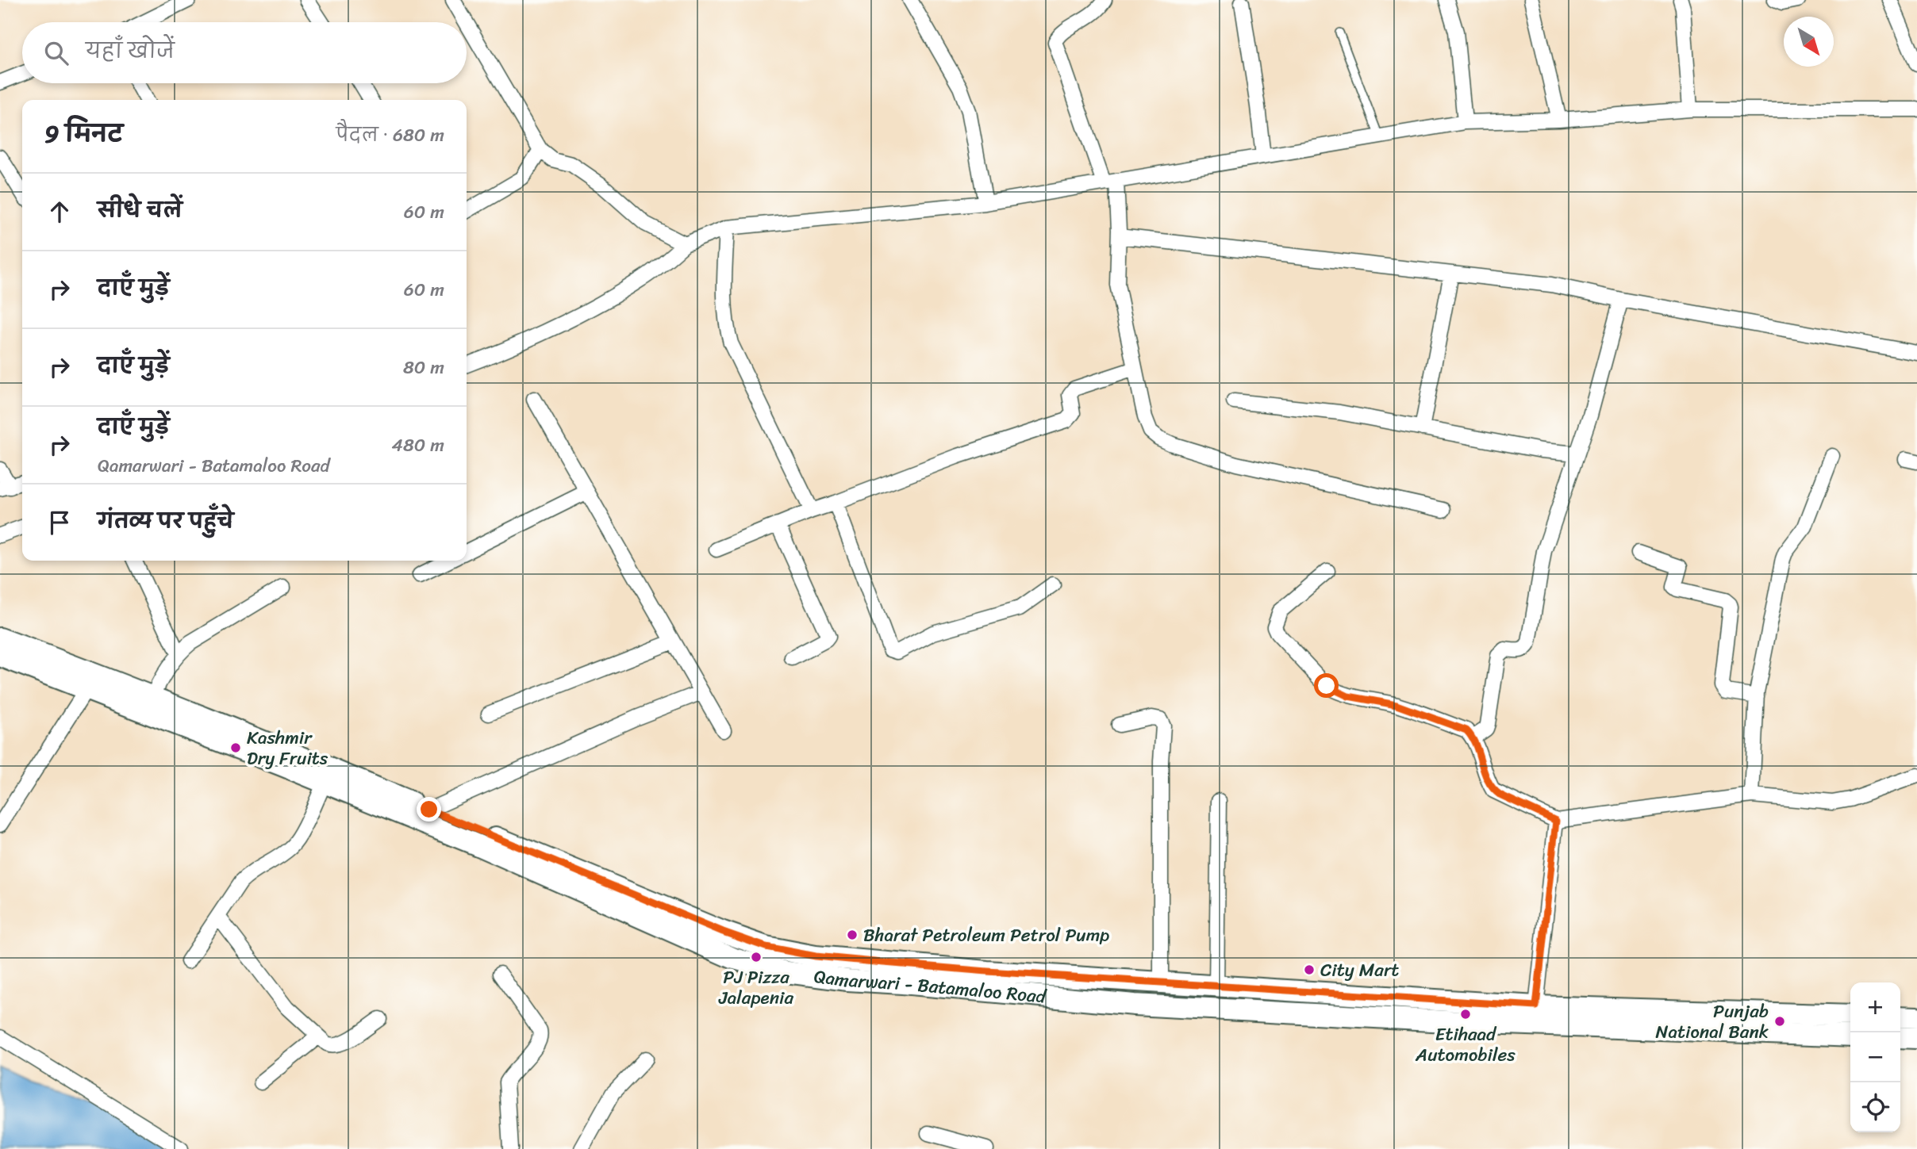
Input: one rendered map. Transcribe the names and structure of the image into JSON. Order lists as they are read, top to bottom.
{
  "streets": {
    "main road": ["Qamarwari - Batamaloo Road"]
  },
  "places": [
    "Kashmir Dry Fruits",
    "Bharat Petroleum Petrol Pump",
    "PJ Pizza Jalapenia",
    "City Mart",
    "Etihaad Automobiles",
    "Punjab National Bank"
  ],
  "north": "bottom right",
  "page": {
    "search": "यहाँ खोजें",
    "heading": ["9 मिनट", "पैदल · 680 m"],
    "list": [
      ["सीधे चलें", "60 m"],
      ["दाएँ मुड़ें", "60 m"],
      ["दाएँ मुड़ें", "80 m"],
      ["दाएँ मुड़ें", "Qamarwari - Batamaloo Road", "480 m"],
      "गंतव्य पर पहुँचे"
    ],
    "map_buttons": ["+", "−"]
  }
}
